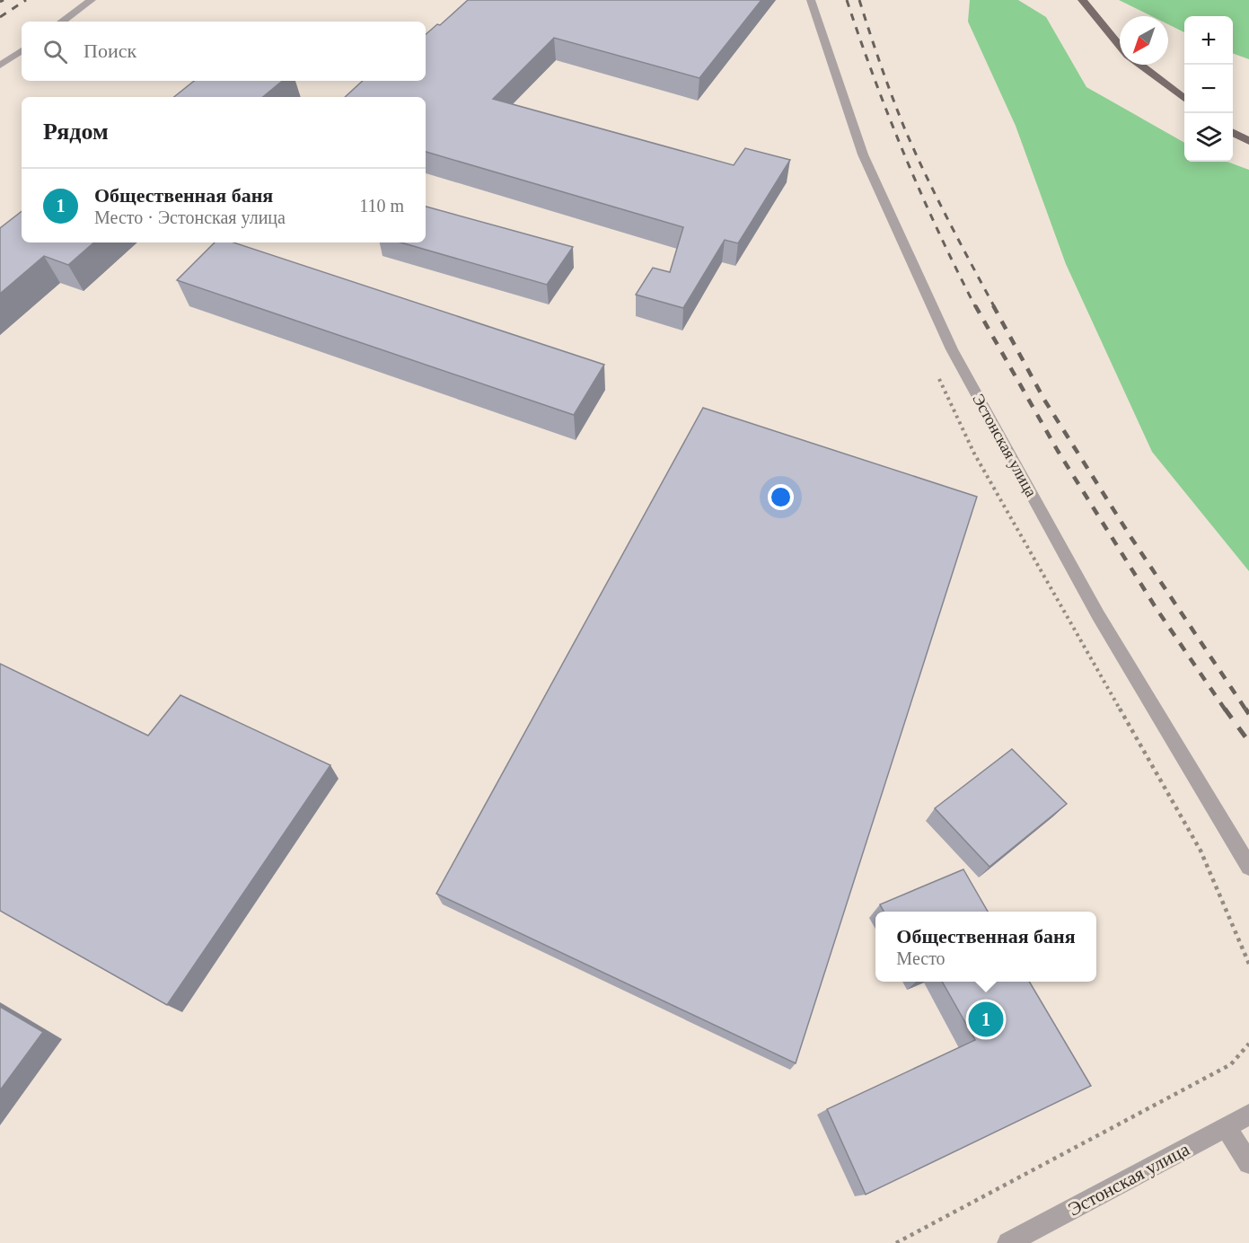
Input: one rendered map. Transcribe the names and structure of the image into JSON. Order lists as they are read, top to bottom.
{
  "streets": {
    "street": ["Эстонская улица"]
  },
  "north": "bottom left",
  "page": {
    "map_buttons": ["+", "−"],
    "search": "Поиск",
    "heading": "Рядом",
    "list": [
      {
        "mark": "1",
        "name": "Общественная баня",
        "note": "Место · Эстонская улица",
        "value": "110 m"
      }
    ],
    "popup": ["Общественная баня", "Место"],
    "pins": "1"
  }
}
